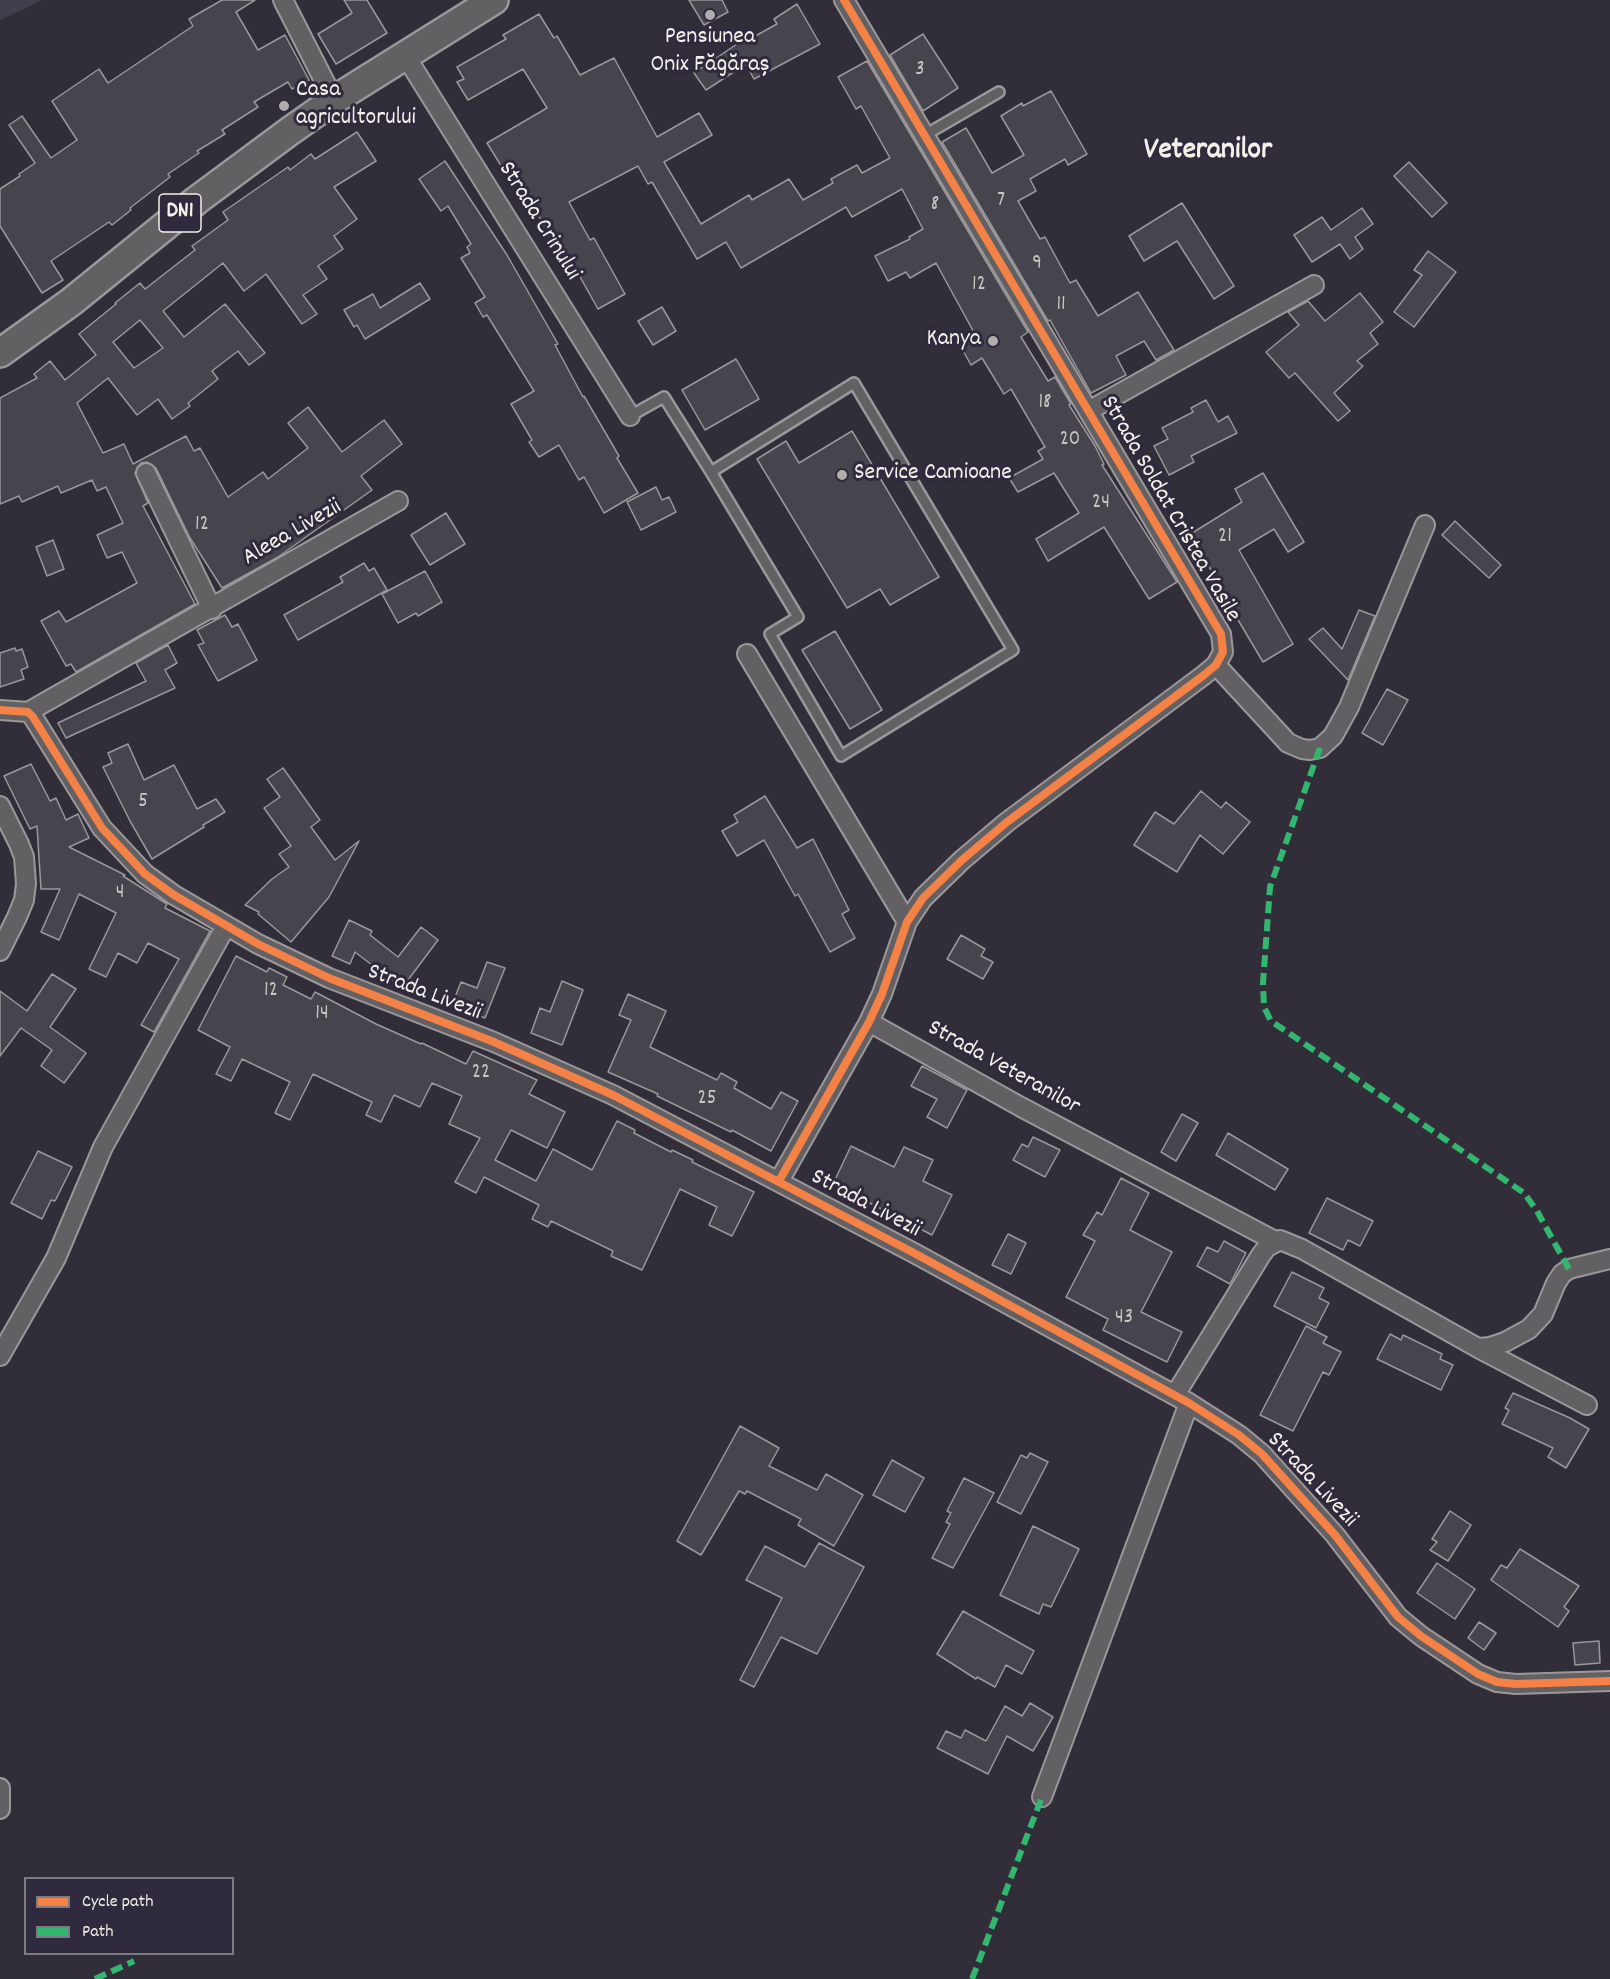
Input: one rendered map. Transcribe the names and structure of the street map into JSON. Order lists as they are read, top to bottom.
{
  "streets": {
    "main road": ["DN1"],
    "street": [
      "Strada Crinului",
      "Strada Soldat Cristea Vasile",
      "Aleea Livezii",
      "Strada Livezii",
      "Strada Veteranilor"
    ]
  },
  "crossings": [
    ["DN1", "Strada Crinului"],
    ["Aleea Livezii", "Strada Livezii"]
  ],
  "districts": ["Veteranilor"],
  "places": [
    "Pensiunea Onix Făgăraș",
    "Casa agricultorului",
    "Kanya",
    "Service Camioane"
  ],
  "house_numbers": [
    "3",
    "7",
    "8",
    "9",
    "12",
    "11",
    "18",
    "20",
    "24",
    "12",
    "21",
    "5",
    "4",
    "12",
    "14",
    "22",
    "25",
    "43"
  ],
  "legend": ["Cycle path", "Path"]
}
